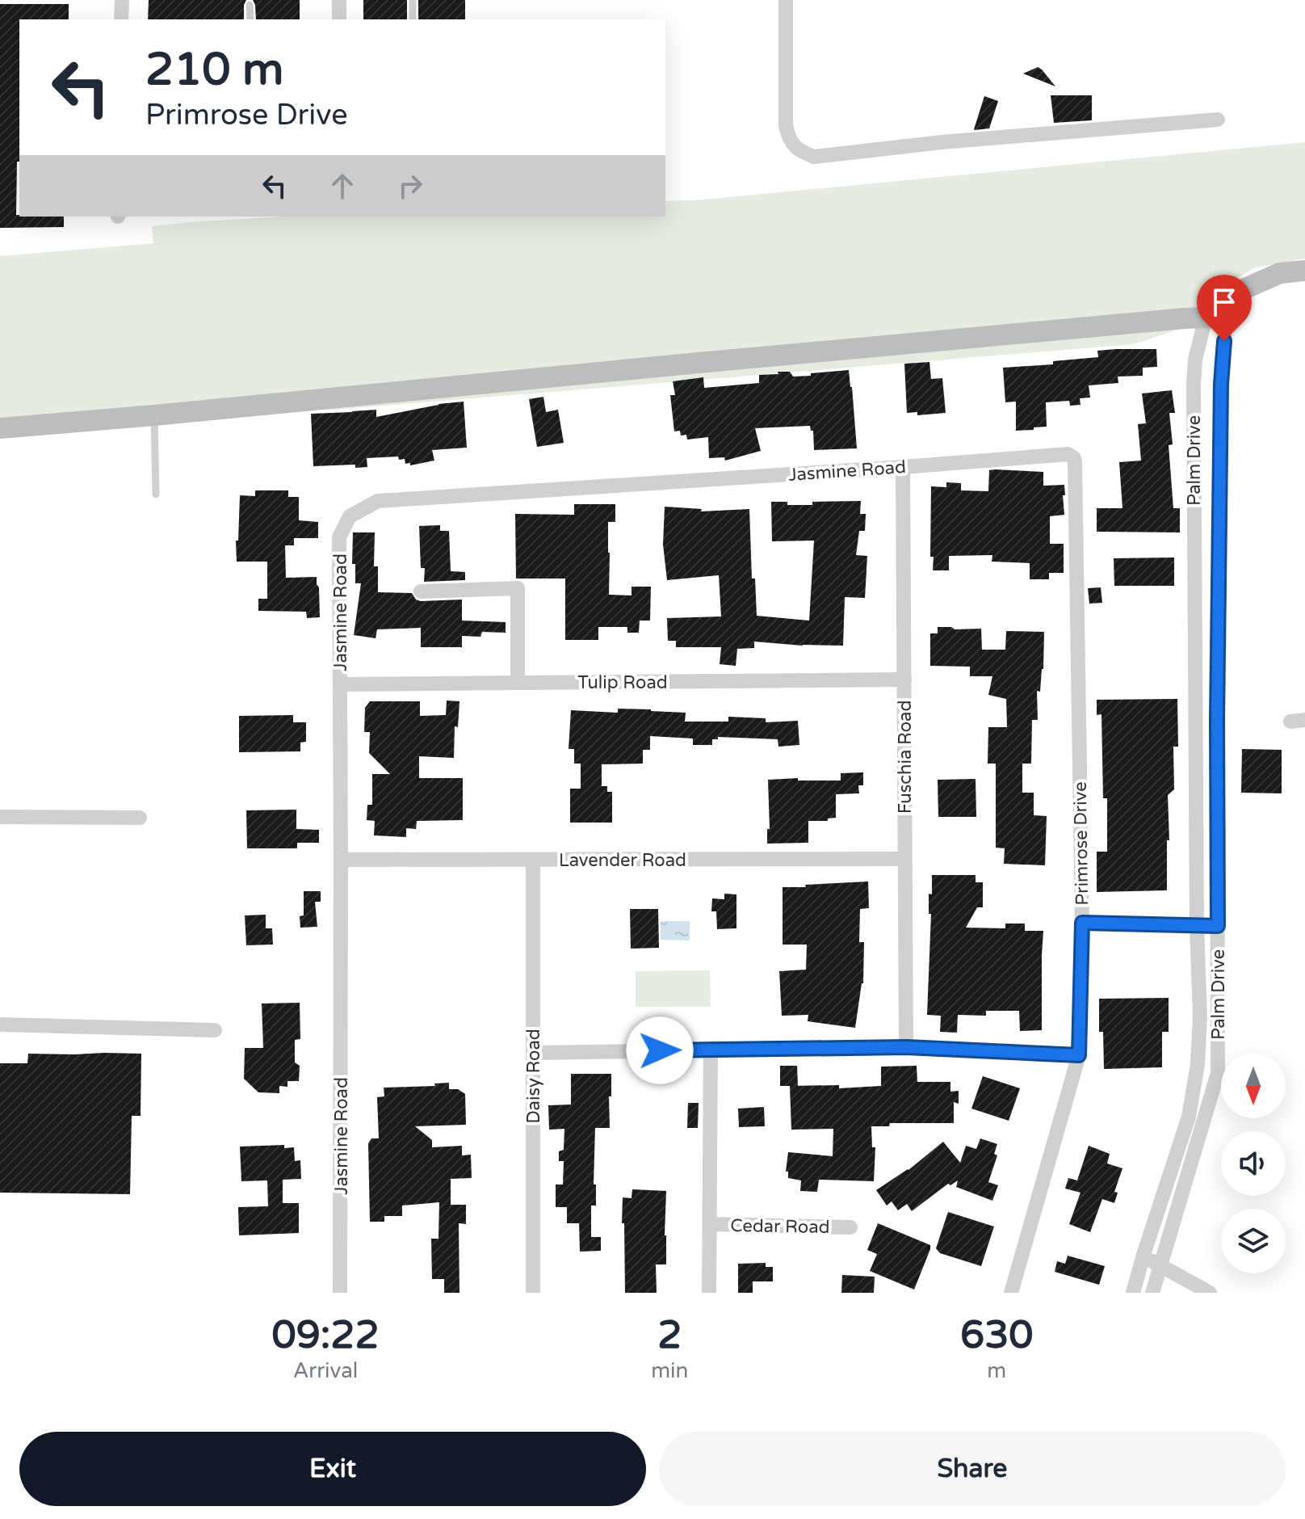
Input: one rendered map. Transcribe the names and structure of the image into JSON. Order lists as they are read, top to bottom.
{
  "streets": {
    "street": [
      "Palm Drive",
      "Jasmine Road",
      "Tulip Road",
      "Fuschia Road",
      "Primrose Drive",
      "Lavender Road",
      "Daisy Road",
      "Cedar Road"
    ]
  },
  "crossings": [
    ["Jasmine Road", "Tulip Road"],
    ["Jasmine Road", "Fuschia Road"],
    ["Jasmine Road", "Primrose Drive"],
    ["Jasmine Road", "Lavender Road"],
    ["Tulip Road", "Fuschia Road"],
    ["Fuschia Road", "Lavender Road"],
    ["Lavender Road", "Daisy Road"]
  ],
  "north": "bottom",
  "page": {
    "turn": ["210 m", "Primrose Drive"],
    "eta": [
      "09:22",
      "Arrival",
      "2",
      "min",
      "630",
      "m"
    ],
    "buttons": ["Exit", "Share"]
  }
}
